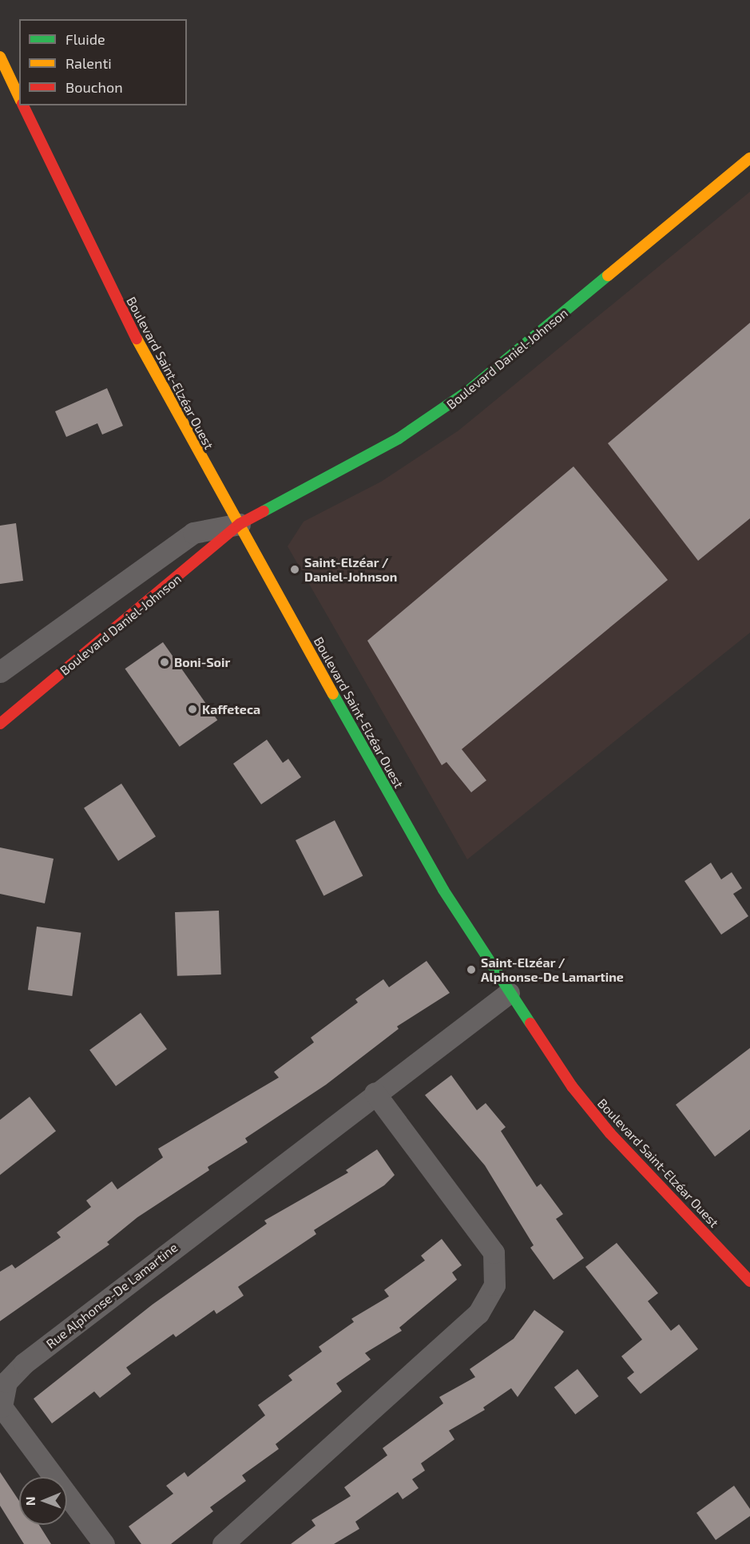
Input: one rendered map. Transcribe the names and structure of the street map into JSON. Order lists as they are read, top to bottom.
{
  "streets": {
    "street": ["Boulevard Daniel-Johnson", "Boulevard Saint-Elzéar Ouest", "Rue Alphonse-De Lamartine"]
  },
  "crossings": [
    ["Boulevard Daniel-Johnson", "Boulevard Saint-Elzéar Ouest"],
    ["Boulevard Saint-Elzéar Ouest", "Rue Alphonse-De Lamartine"]
  ],
  "places": [
    "Saint-Elzéar / Daniel-Johnson",
    "Boni-Soir",
    "Kaffeteca",
    "Saint-Elzéar / Alphonse-De Lamartine"
  ],
  "legend": ["Fluide", "Ralenti", "Bouchon"],
  "north": "left"
}
